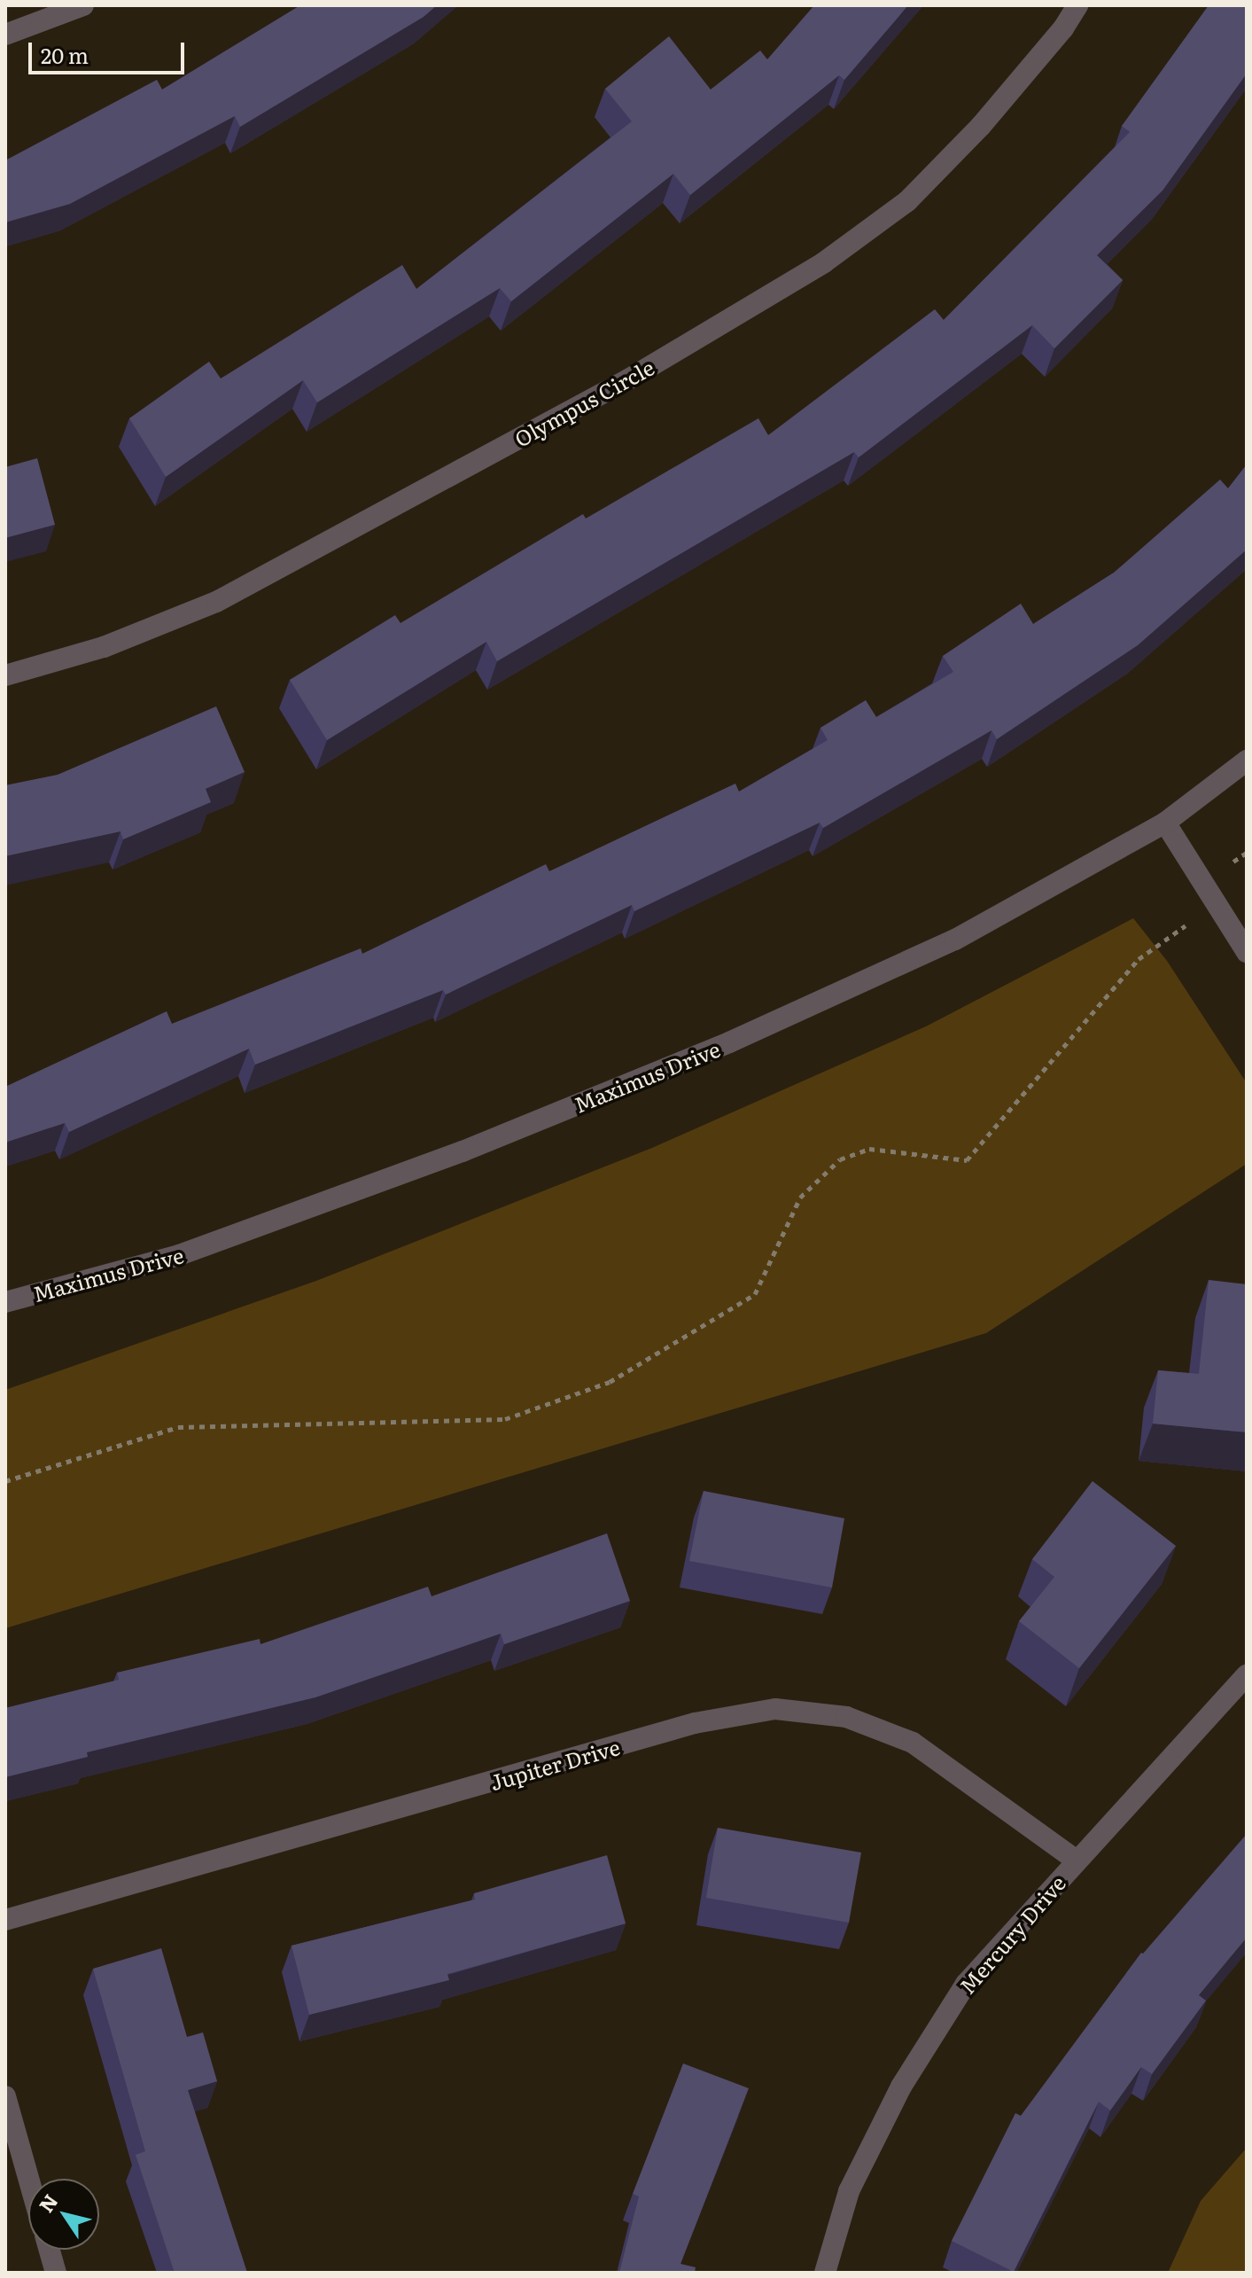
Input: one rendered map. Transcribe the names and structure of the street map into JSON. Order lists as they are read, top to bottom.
{
  "streets": {
    "street": [
      "Olympus Circle",
      "Maximus Drive",
      "Jupiter Drive",
      "Mercury Drive"
    ]
  },
  "crossings": [
    ["Jupiter Drive", "Mercury Drive"]
  ],
  "scale_bar": "20 m",
  "north": "top left"
}
